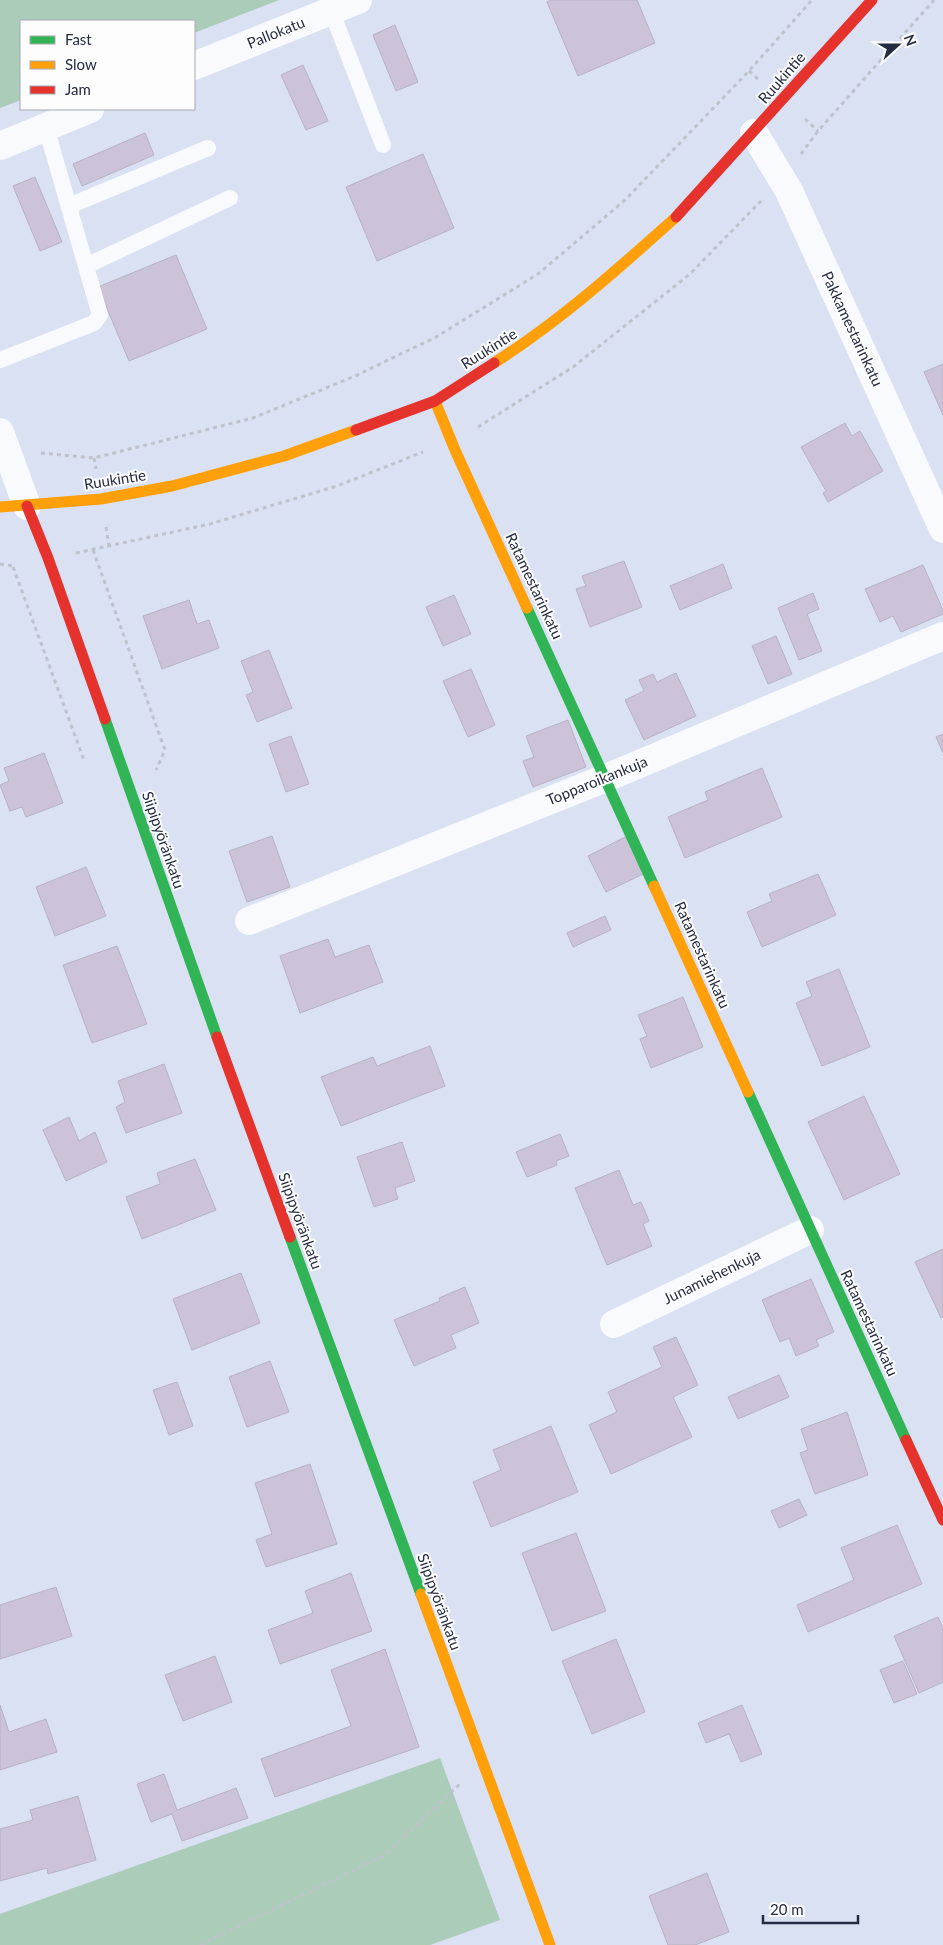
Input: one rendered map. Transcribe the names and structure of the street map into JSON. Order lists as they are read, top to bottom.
{
  "streets": {
    "street": [
      "Pallokatu",
      "Ruukintie",
      "Pakkamestarinkatu",
      "Ratamestarinkatu",
      "Topparoikankuja",
      "Siipipyöränkatu",
      "Junamiehenkuja"
    ]
  },
  "crossings": [
    ["Ruukintie", "Pakkamestarinkatu"],
    ["Ruukintie", "Ratamestarinkatu"],
    ["Ruukintie", "Siipipyöränkatu"],
    ["Ratamestarinkatu", "Topparoikankuja"],
    ["Ratamestarinkatu", "Junamiehenkuja"]
  ],
  "legend": ["Fast", "Slow", "Jam"],
  "scale_bar": "20 m",
  "north": "right"
}
